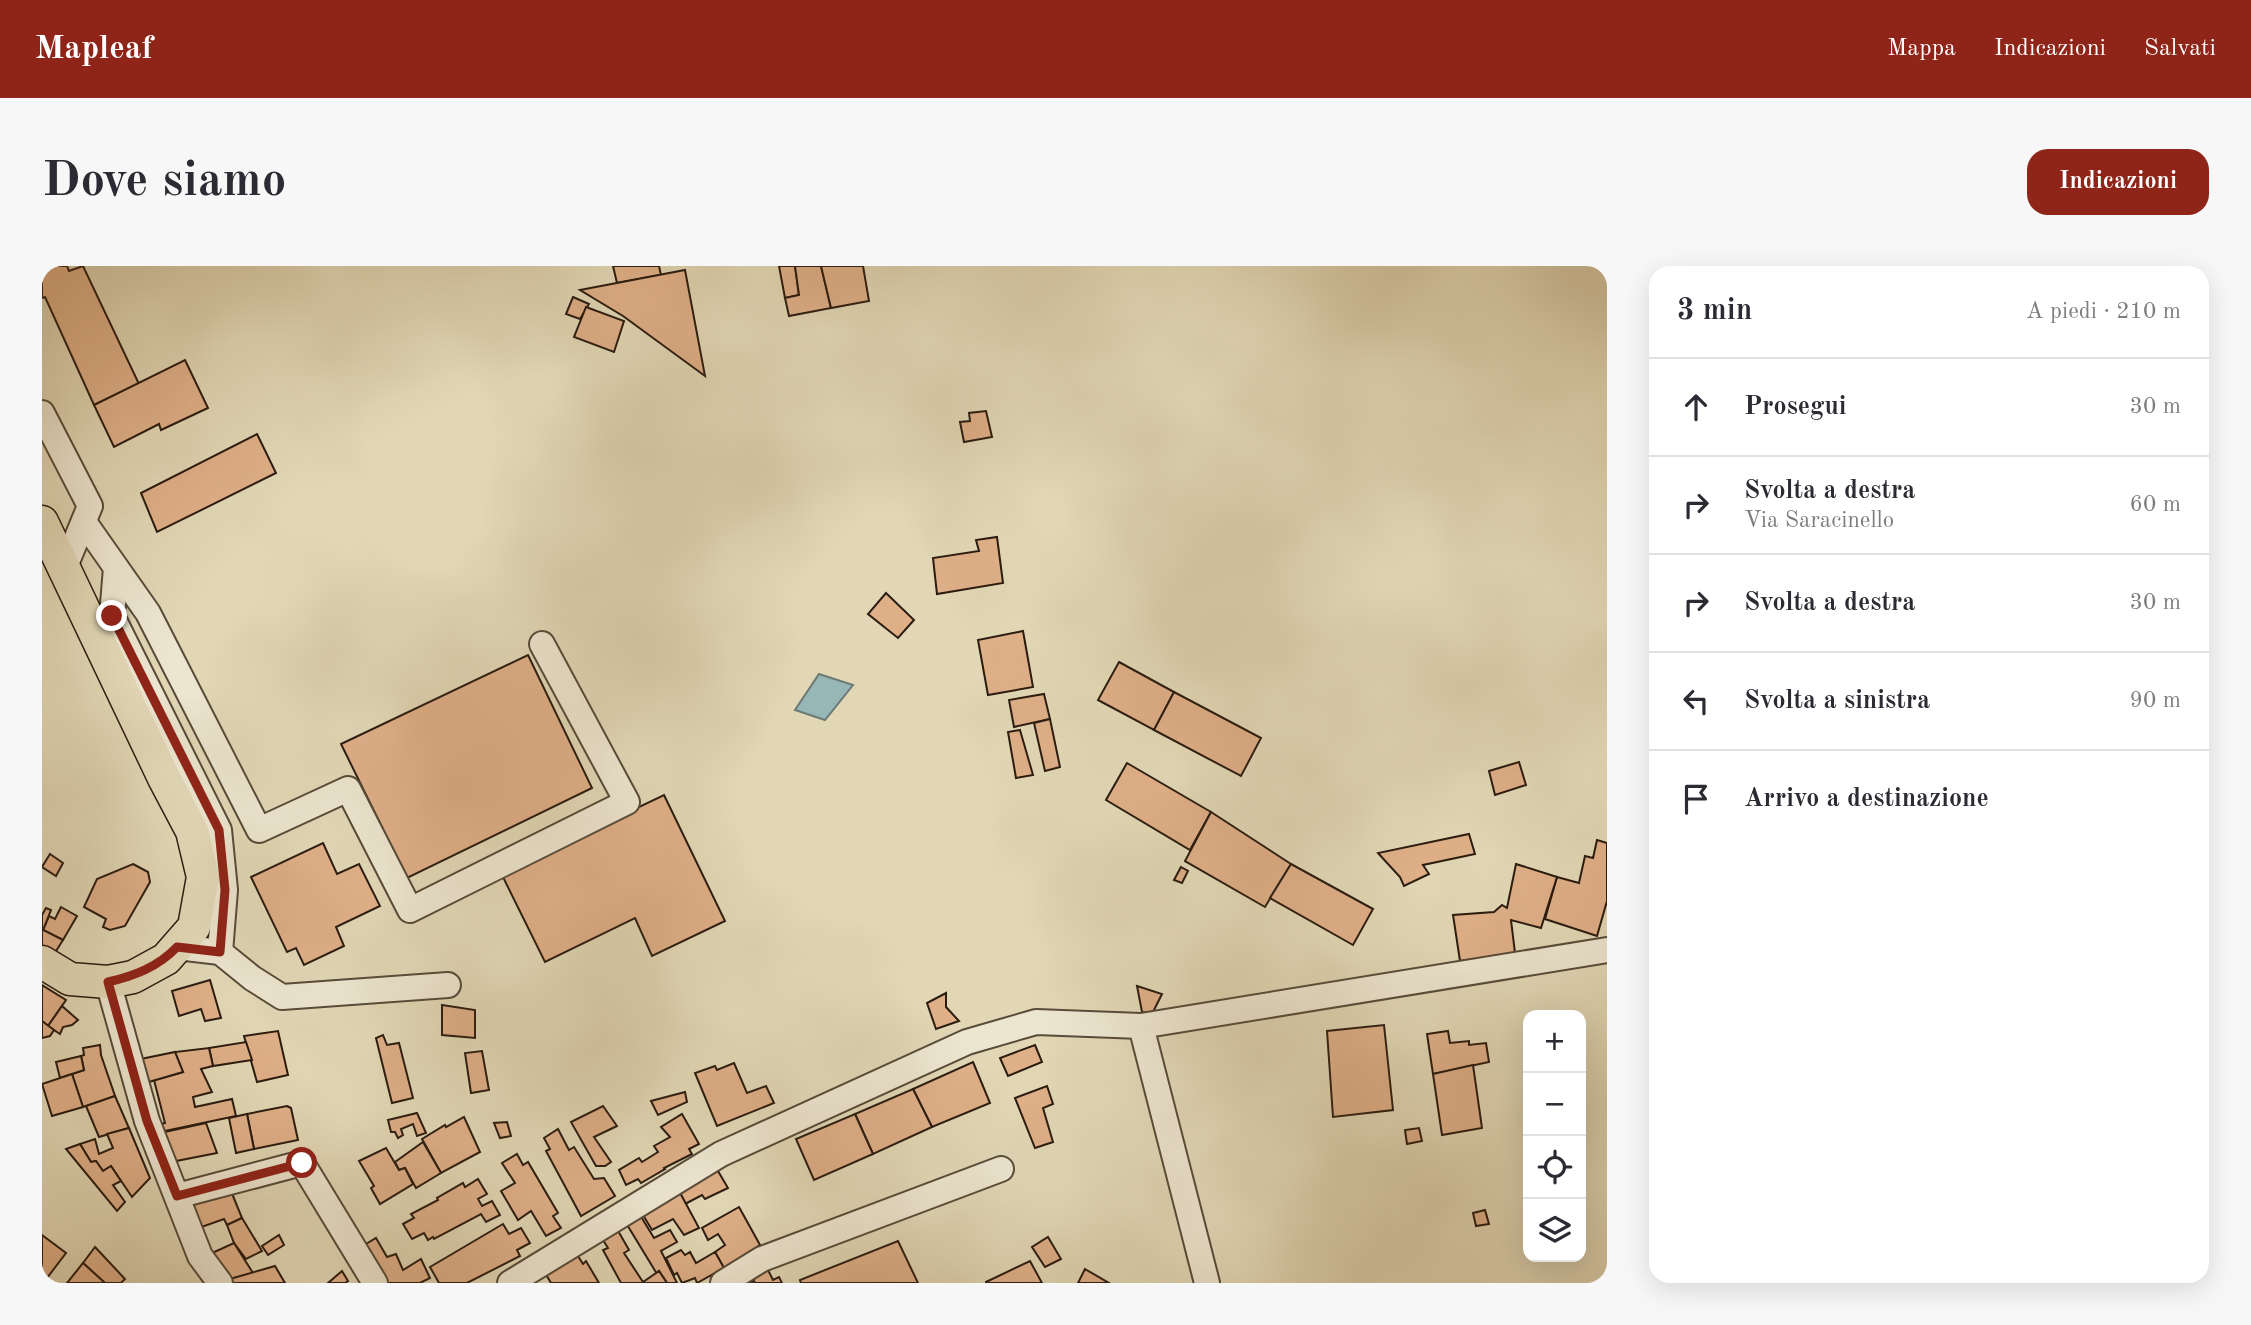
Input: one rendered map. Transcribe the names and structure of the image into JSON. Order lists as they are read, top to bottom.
{
  "page": {
    "header": "Mapleaf",
    "nav": ["Mappa", "Indicazioni", "Salvati"],
    "buttons": "Indicazioni",
    "title": "Dove siamo",
    "heading": ["3 min", "A piedi · 210 m"],
    "list": [
      ["Prosegui", "30 m"],
      ["Svolta a destra", "Via Saracinello", "60 m"],
      ["Svolta a destra", "30 m"],
      ["Svolta a sinistra", "90 m"],
      "Arrivo a destinazione"
    ],
    "map_buttons": ["+", "−"]
  }
}
